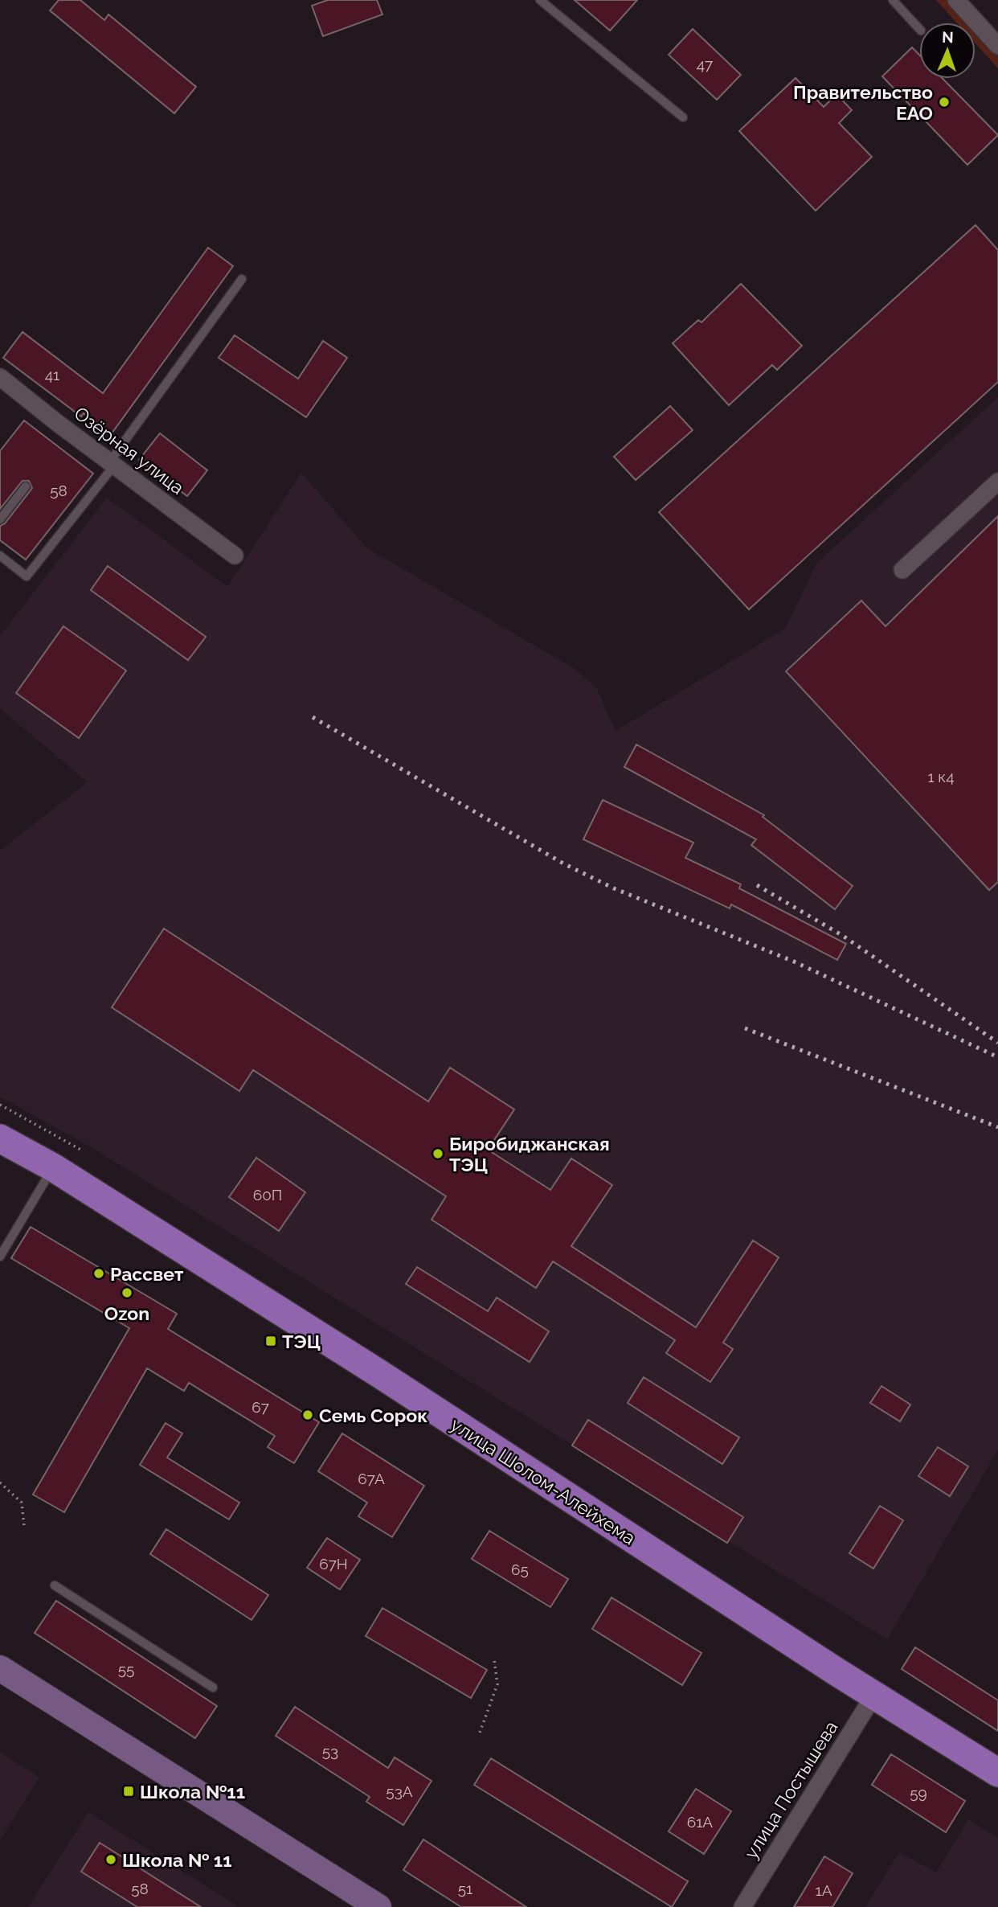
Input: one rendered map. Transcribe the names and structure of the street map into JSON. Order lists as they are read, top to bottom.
{
  "streets": {
    "main road": ["улица Шолом-Алейхема"],
    "street": ["Озёрная улица", "улица Постышева"]
  },
  "crossings": [
    ["улица Шолом-Алейхема", "улица Постышева"]
  ],
  "places": {
    "other": [
      "Правительство ЕАО",
      "Биробиджанская ТЭЦ",
      "Рассвет",
      "Ozon",
      "Семь Сорок",
      "Школа № 11"
    ],
    "transit": ["ТЭЦ", "Школа №11"]
  },
  "house_numbers": [
    "47",
    "41",
    "58",
    "1 к4",
    "60П",
    "67",
    "67А",
    "67Н",
    "65",
    "55",
    "53",
    "53А",
    "59",
    "61А",
    "58",
    "51",
    "1А"
  ],
  "north": "top"
}
